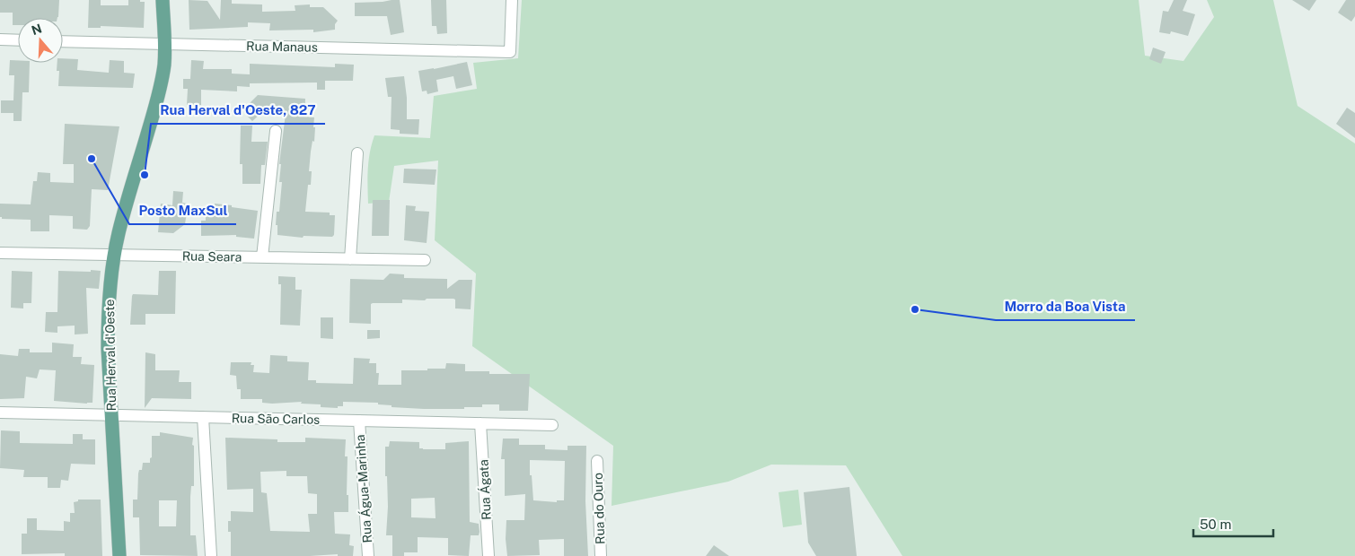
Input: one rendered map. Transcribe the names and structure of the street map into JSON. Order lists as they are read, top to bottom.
{
  "streets": {
    "main road": ["Rua Herval d'Oeste"],
    "street": [
      "Rua Manaus",
      "Rua Seara",
      "Rua São Carlos",
      "Rua Água-Marinha",
      "Rua Ágata",
      "Rua do Ouro"
    ]
  },
  "crossings": [
    ["Rua Manaus", "Rua Herval d'Oeste"],
    ["Rua Seara", "Rua Herval d'Oeste"],
    ["Rua Herval d'Oeste", "Rua São Carlos"],
    ["Rua São Carlos", "Rua Água-Marinha"],
    ["Rua São Carlos", "Rua Ágata"]
  ],
  "places": ["Posto MaxSul", "Rua Herval d'Oeste, 827", "Morro da Boa Vista"],
  "scale_bar": "50 m",
  "north": "top"
}
